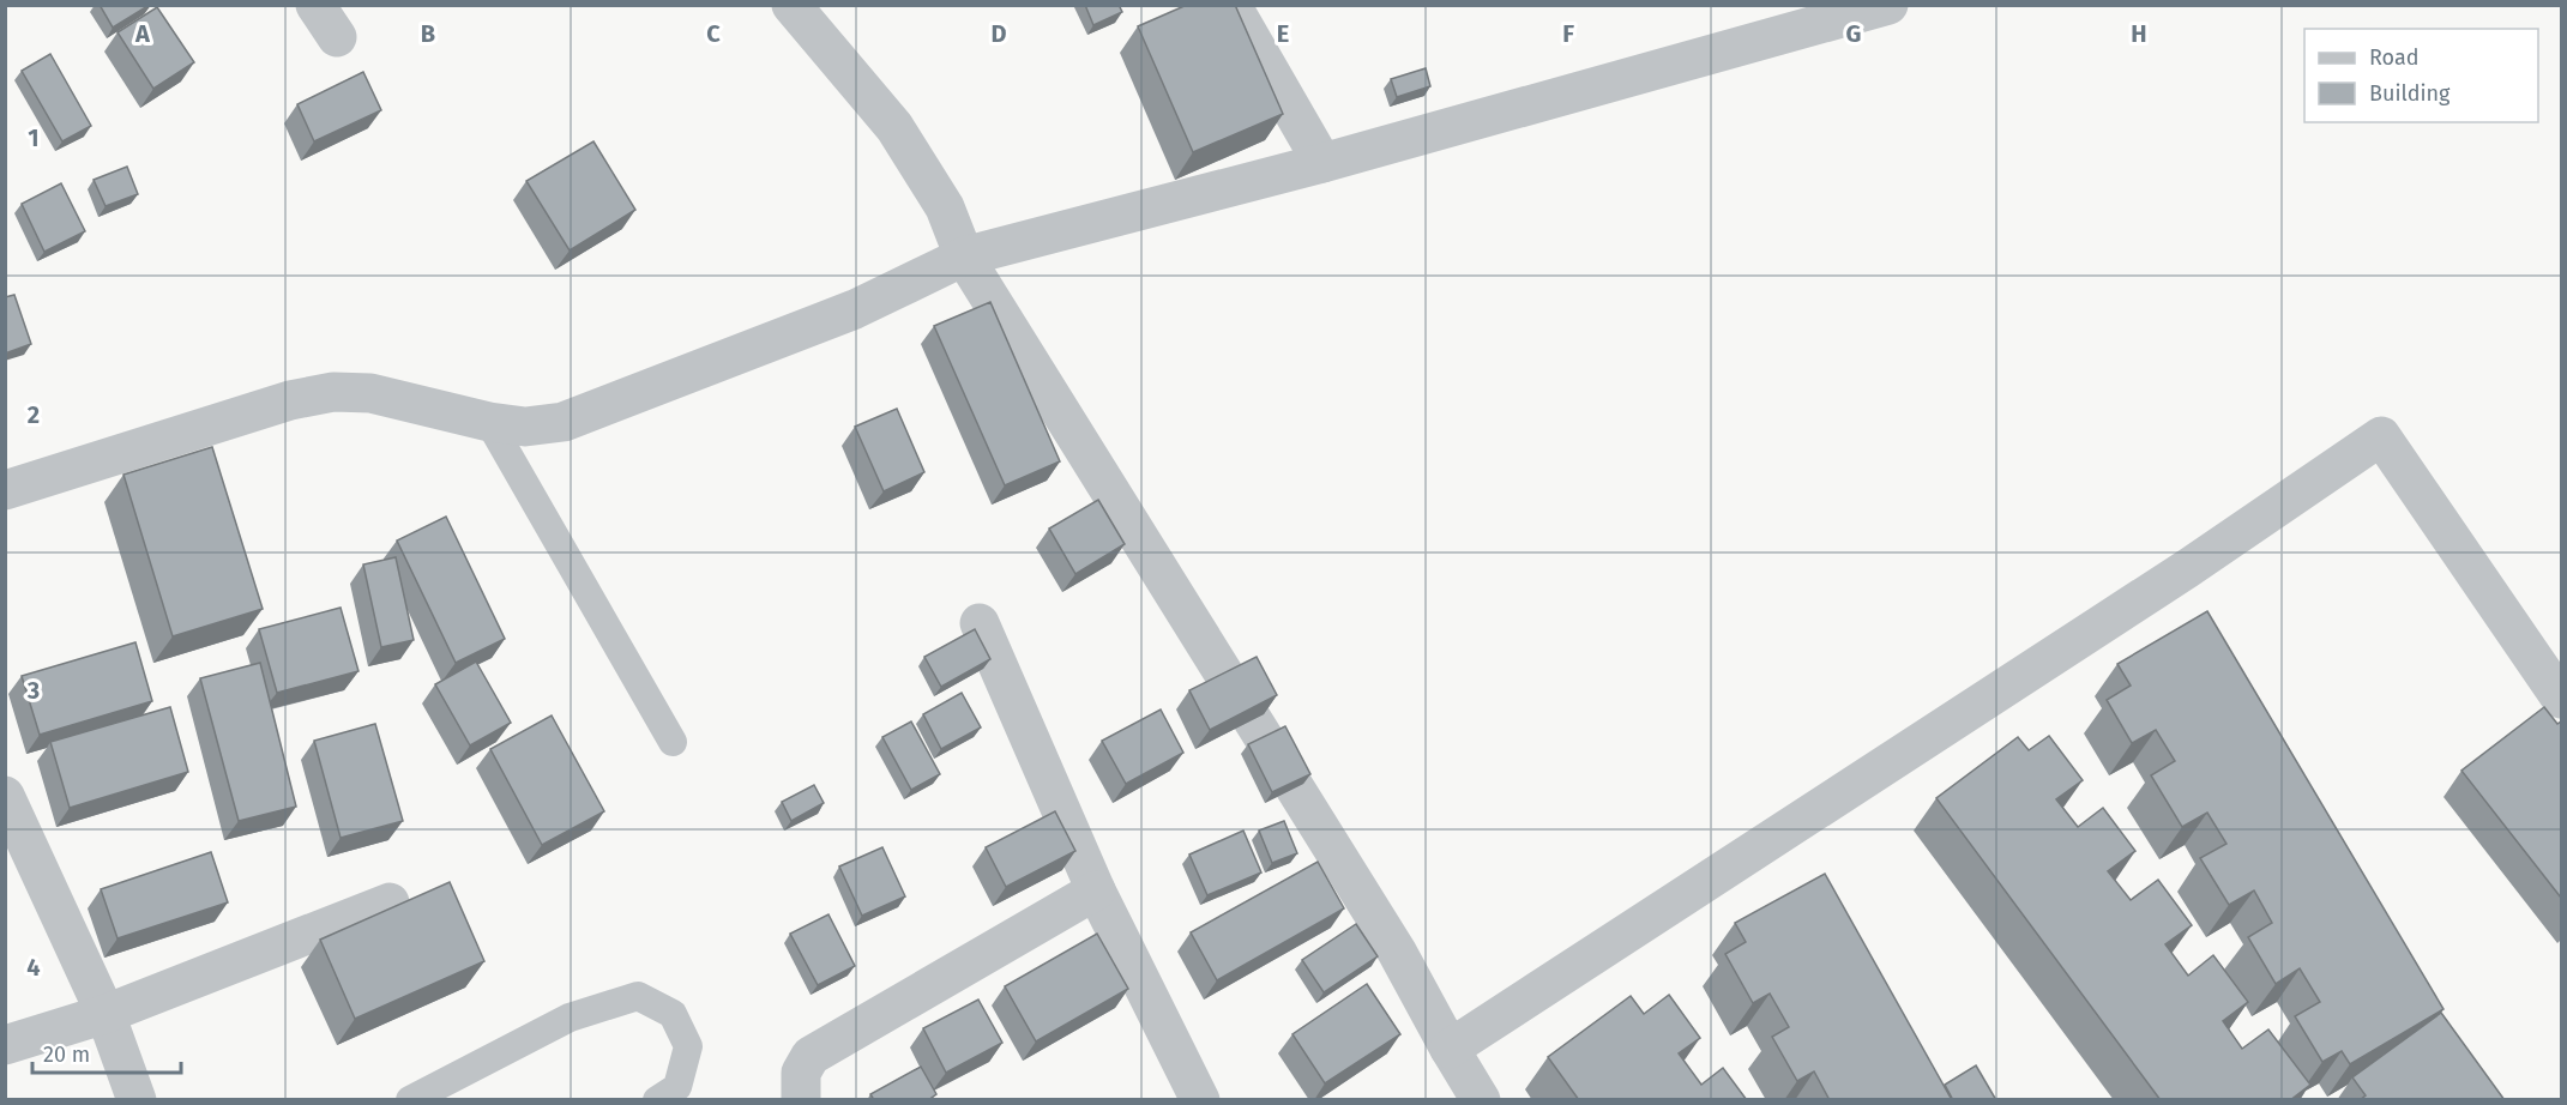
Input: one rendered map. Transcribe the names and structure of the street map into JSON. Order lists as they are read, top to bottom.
{
  "legend": ["Road", "Building"],
  "scale_bar": "20 m",
  "grid": {
    "columns": [
      "A",
      "B",
      "C",
      "D",
      "E",
      "F",
      "G",
      "H"
    ],
    "rows": [
      "1",
      "2",
      "3",
      "4"
    ]
  }
}
